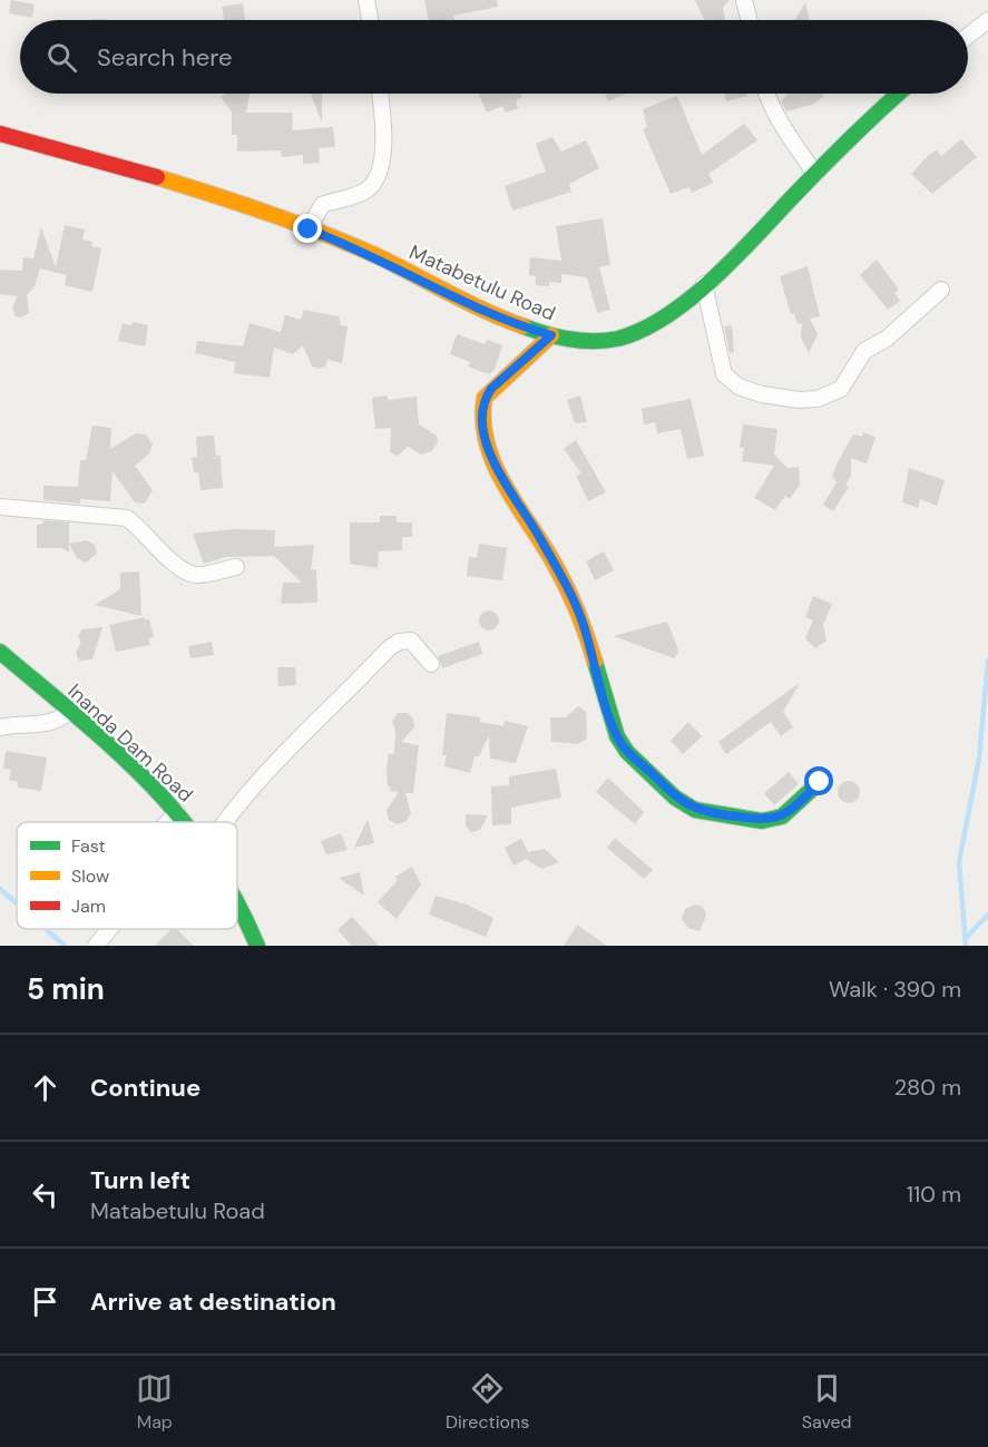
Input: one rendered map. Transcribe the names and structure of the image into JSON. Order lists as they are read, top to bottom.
{
  "streets": {
    "street": ["Matabetulu Road", "Inanda Dam Road"]
  },
  "legend": ["Fast", "Slow", "Jam"],
  "page": {
    "search": "Search here",
    "heading": ["5 min", "Walk · 390 m"],
    "list": [
      ["Continue", "280 m"],
      ["Turn left", "Matabetulu Road", "110 m"],
      "Arrive at destination"
    ],
    "nav": ["Map", "Directions", "Saved"]
  }
}
